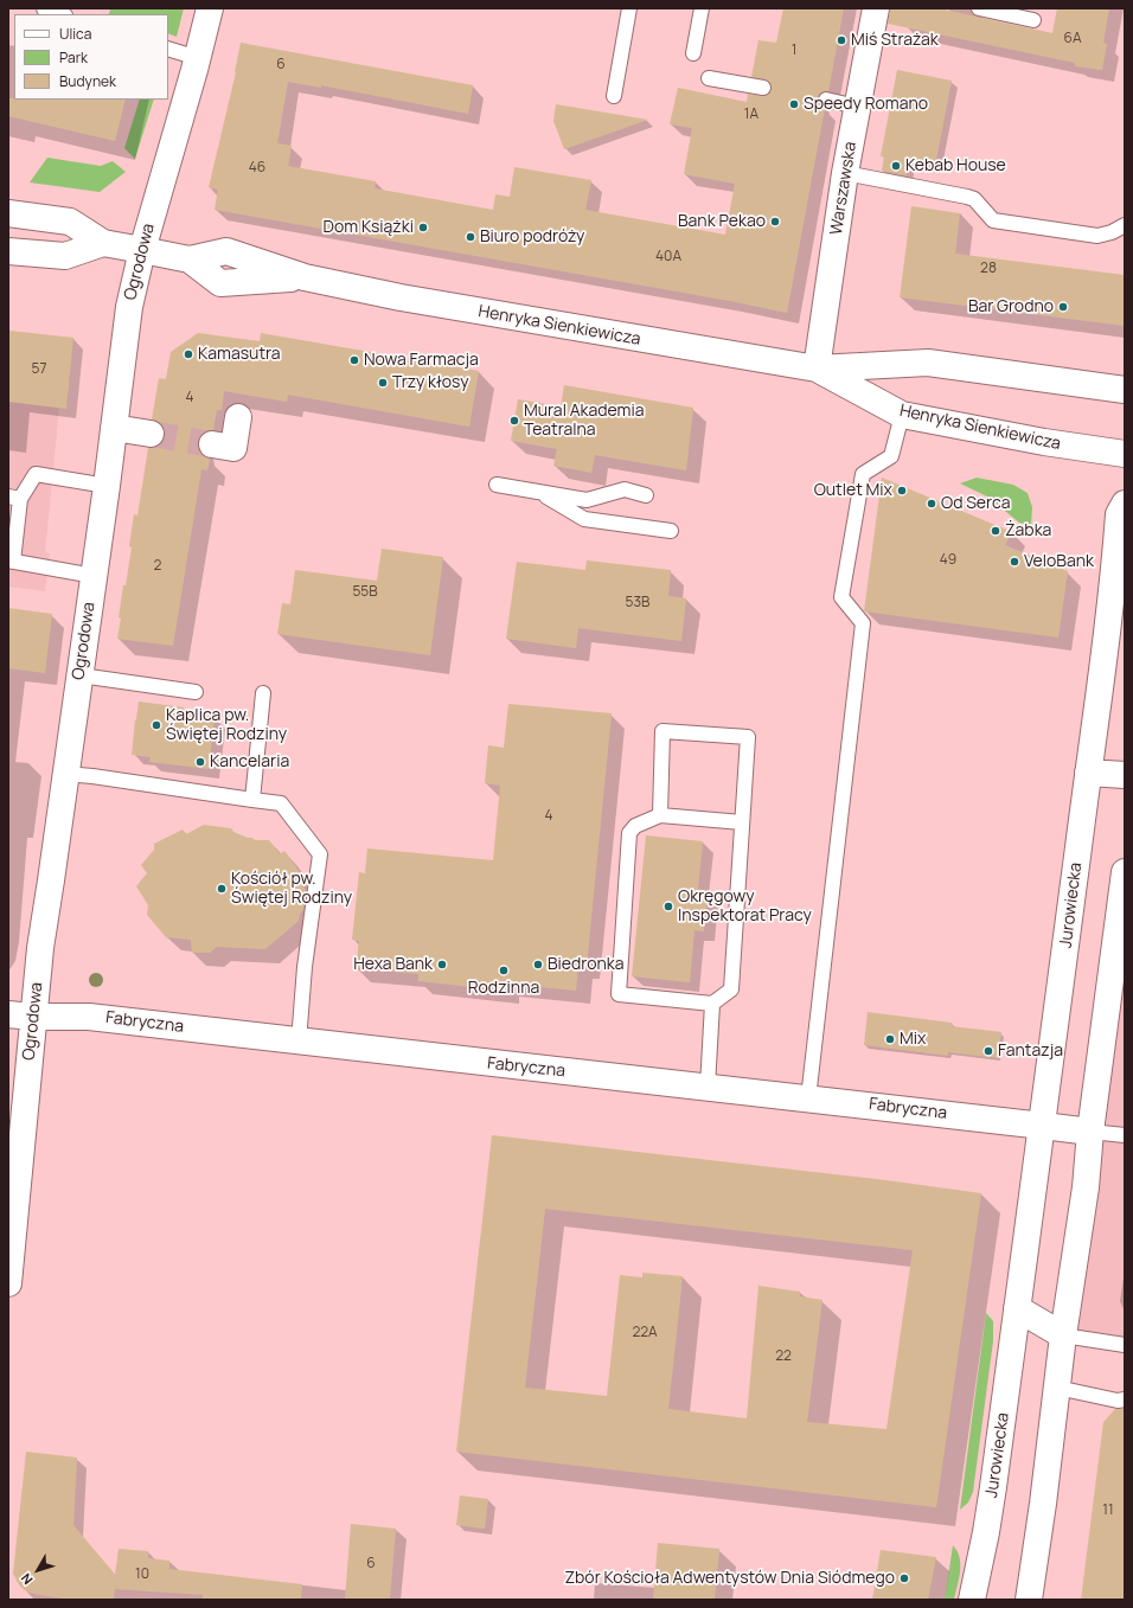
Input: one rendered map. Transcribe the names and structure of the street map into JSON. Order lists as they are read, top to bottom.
{
  "streets": {
    "street": [
      "Warszawska",
      "Ogrodowa",
      "Henryka Sienkiewicza",
      "Jurowiecka",
      "Fabryczna"
    ]
  },
  "crossings": [
    ["Warszawska", "Henryka Sienkiewicza"],
    ["Ogrodowa", "Henryka Sienkiewicza"],
    ["Ogrodowa", "Fabryczna"],
    ["Jurowiecka", "Fabryczna"]
  ],
  "places": [
    "Miś Strażak",
    "Speedy Romano",
    "Kebab House",
    "Bank Pekao",
    "Dom Książki",
    "Biuro podróży",
    "Bar Grodno",
    "Kamasutra",
    "Nowa Farmacja",
    "Trzy kłosy",
    "Mural Akademia Teatralna",
    "Outlet Mix",
    "Od Serca",
    "Żabka",
    "VeloBank",
    "Kaplica pw. Świętej Rodziny",
    "Kancelaria",
    "Kościół pw. Świętej Rodziny",
    "Okręgowy Inspektorat Pracy",
    "Hexa Bank",
    "Biedronka",
    "Rodzinna",
    "Mix",
    "Fantazja",
    "Zbór Kościoła Adwentystów Dnia Siódmego"
  ],
  "house_numbers": [
    "6A",
    "1",
    "6",
    "1A",
    "46",
    "40A",
    "28",
    "57",
    "4",
    "49",
    "2",
    "55B",
    "53B",
    "4",
    "22A",
    "22",
    "11",
    "6",
    "10"
  ],
  "legend": ["Ulica", "Park", "Budynek"],
  "north": "bottom left"
}
